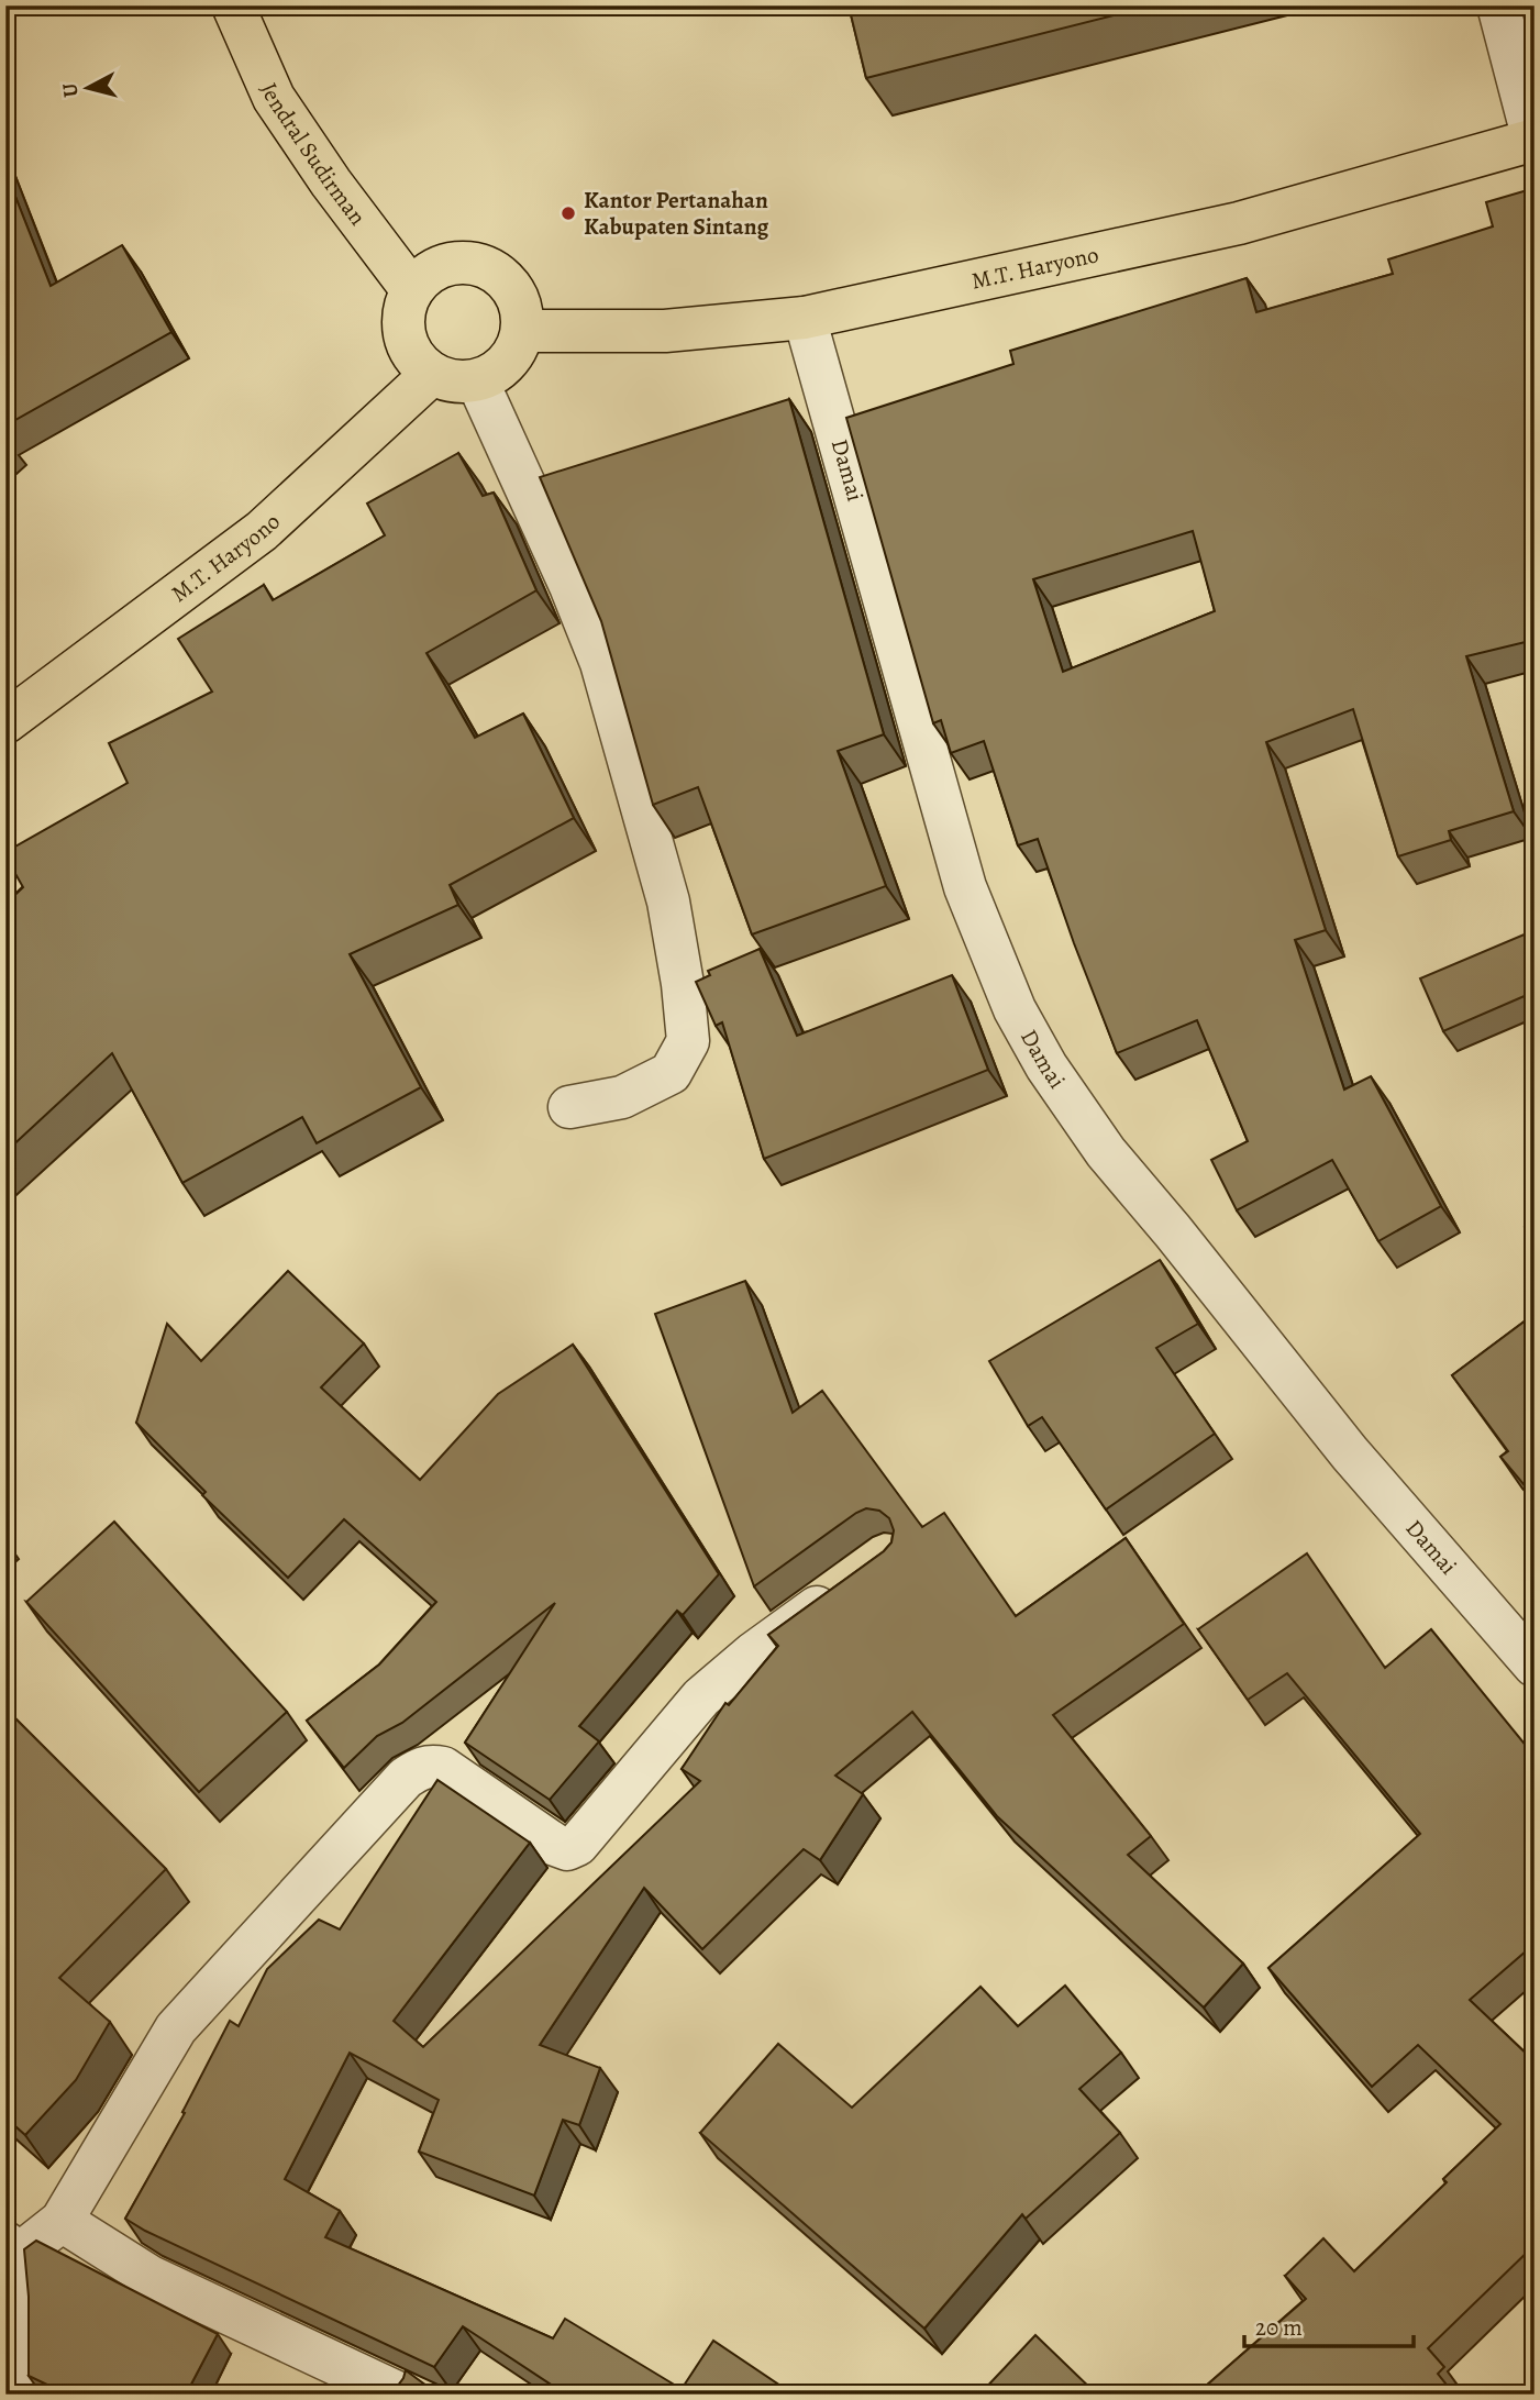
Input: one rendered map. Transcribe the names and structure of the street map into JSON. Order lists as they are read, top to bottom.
{
  "streets": {
    "main road": ["Jendral Sudirman", "M.T. Haryono"],
    "street": ["Damai"]
  },
  "crossings": [
    ["Jendral Sudirman", "M.T. Haryono"],
    ["M.T. Haryono", "Damai"]
  ],
  "places": ["Kantor Pertanahan Kabupaten Sintang"],
  "scale_bar": "20 m",
  "north": "left"
}
